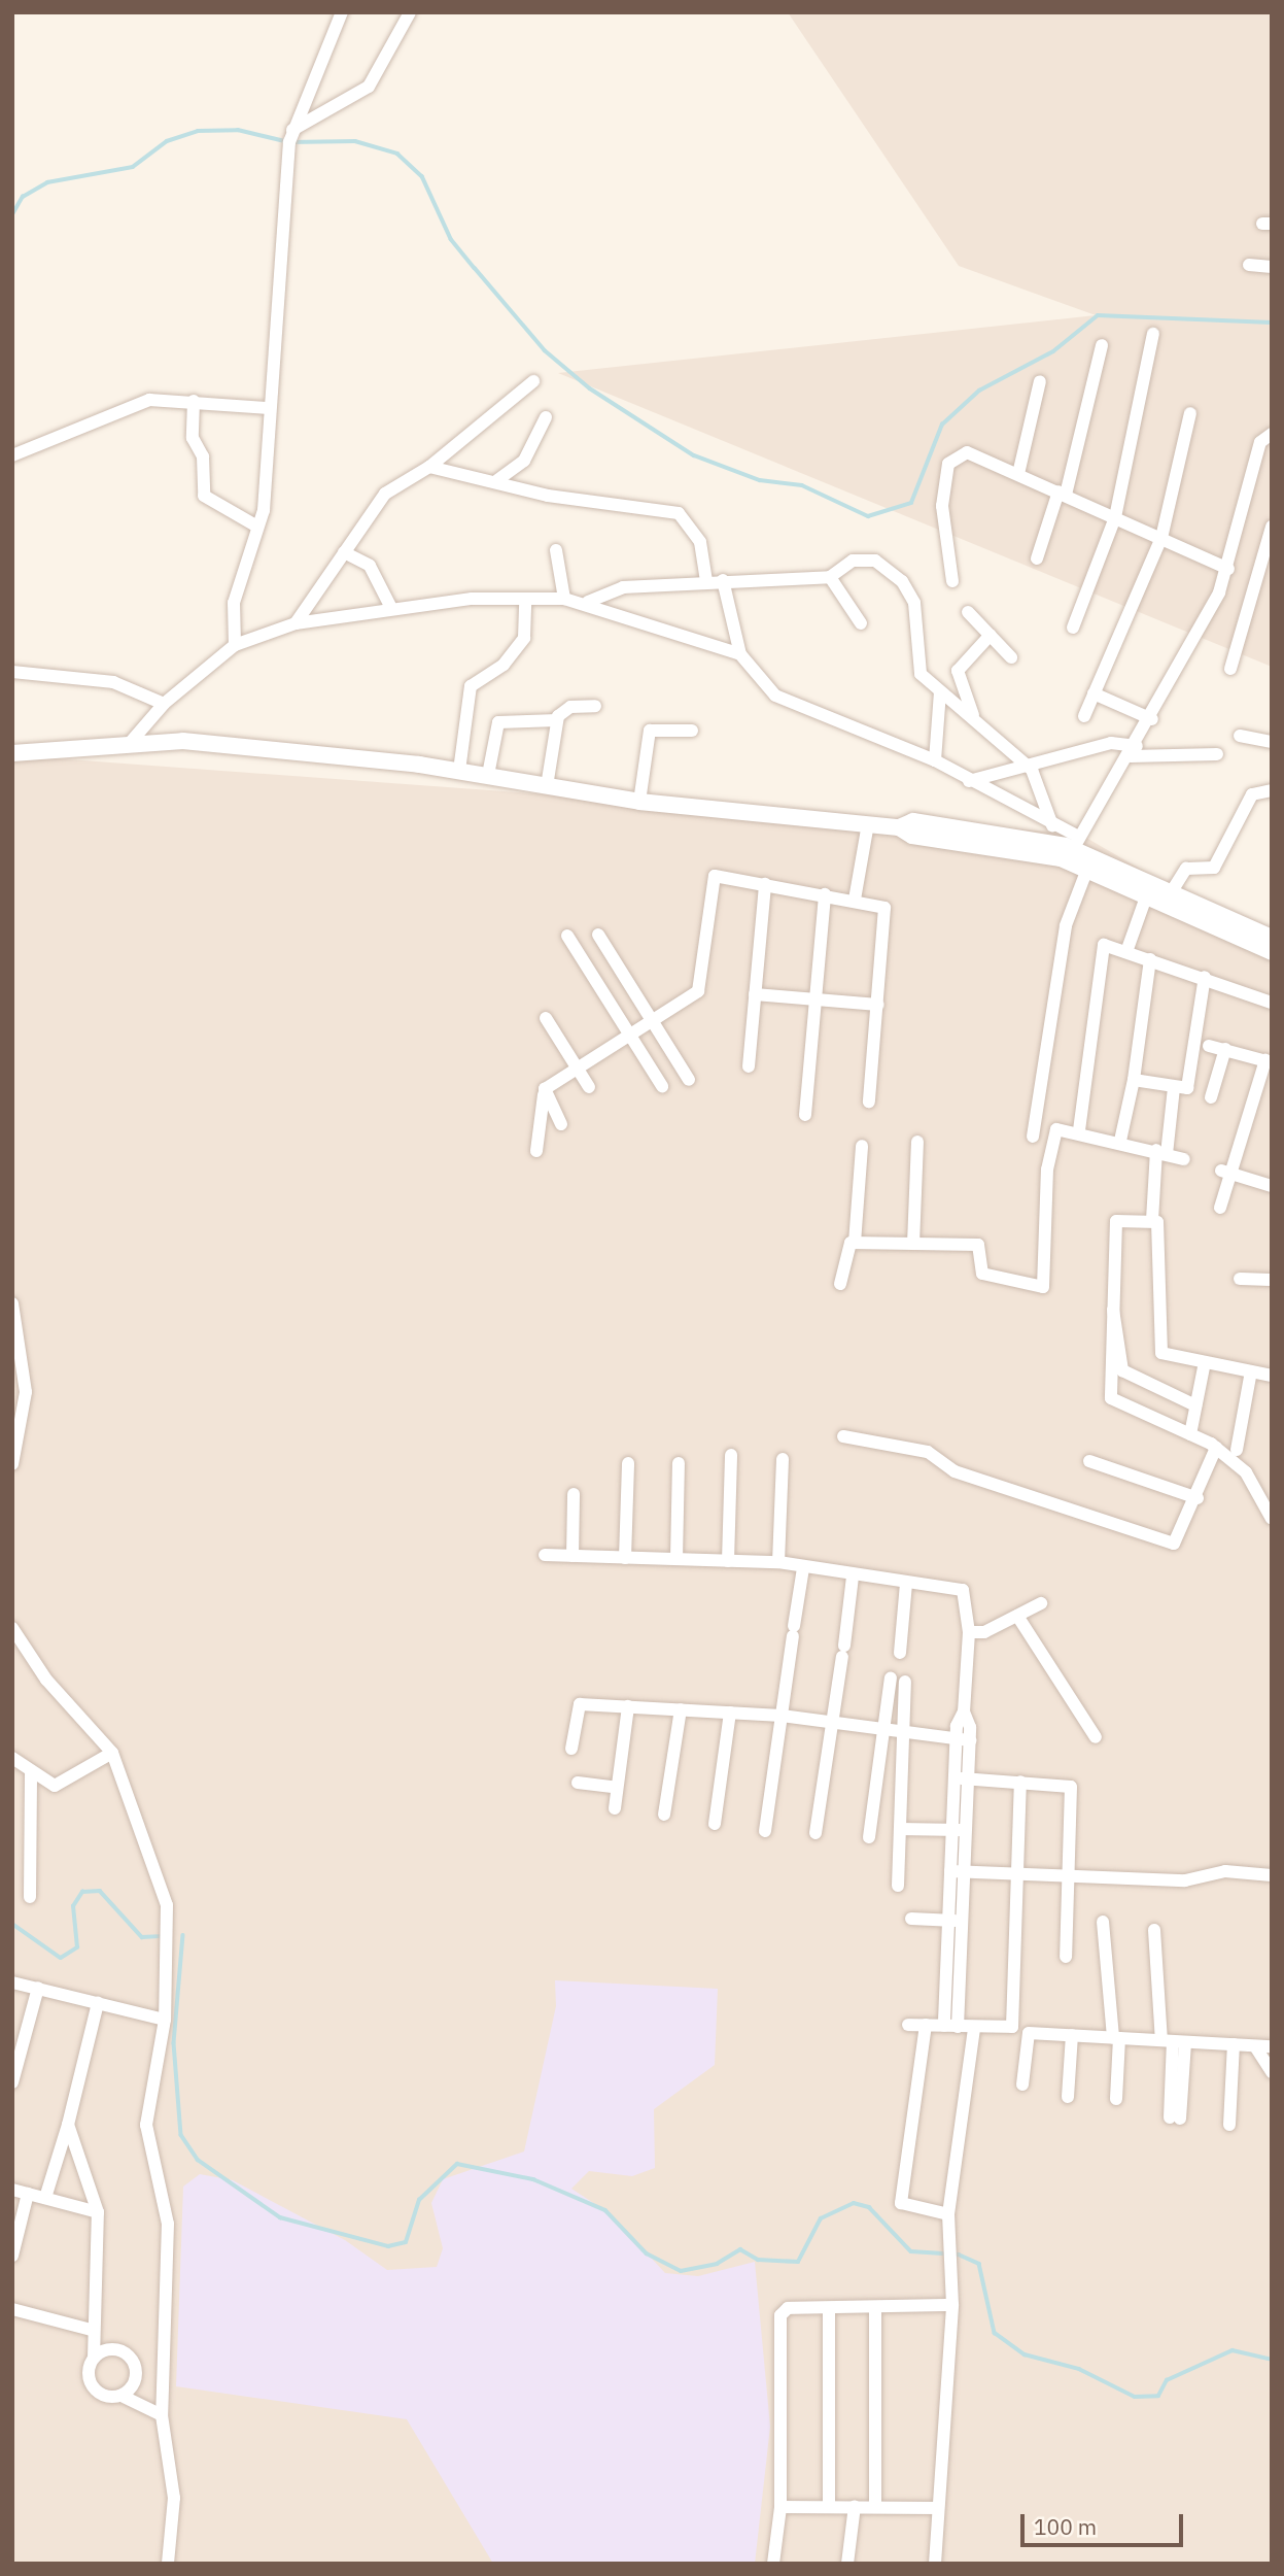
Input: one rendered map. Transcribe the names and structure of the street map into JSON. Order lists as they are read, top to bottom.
{
  "scale_bar": "100 m"
}
